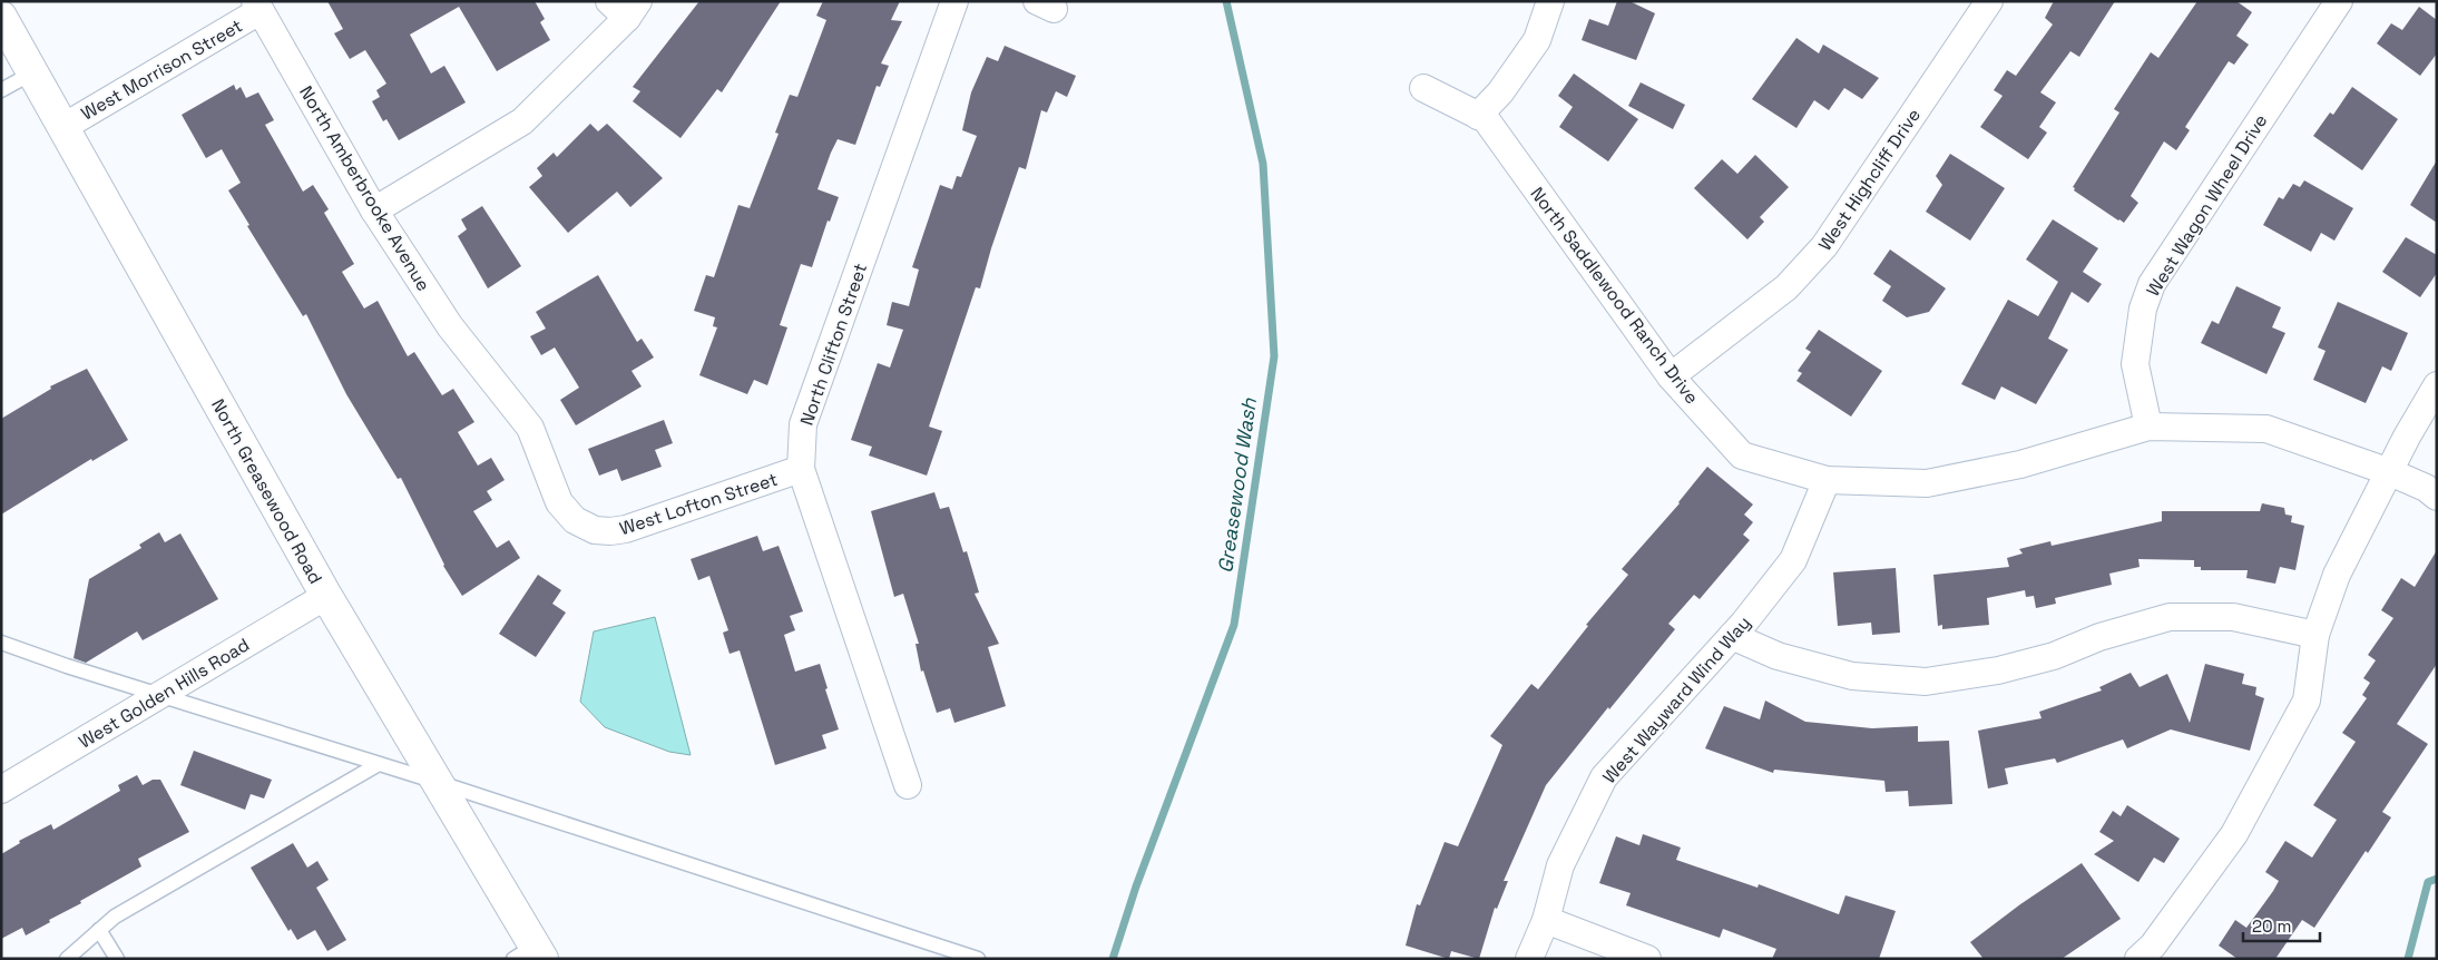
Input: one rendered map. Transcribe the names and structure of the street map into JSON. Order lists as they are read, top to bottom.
{
  "streets": {
    "street": [
      "West Morrison Street",
      "West Highcliff Drive",
      "North Amberbrooke Avenue",
      "West Wagon Wheel Drive",
      "North Saddlewood Ranch Drive",
      "North Clifton Street",
      "North Greasewood Road",
      "West Lofton Street",
      "West Golden Hills Road",
      "West Wayward Wind Way"
    ]
  },
  "crossings": [
    ["West Morrison Street", "North Amberbrooke Avenue"],
    ["West Morrison Street", "North Greasewood Road"],
    ["West Highcliff Drive", "North Saddlewood Ranch Drive"],
    ["North Amberbrooke Avenue", "West Lofton Street"],
    ["West Wagon Wheel Drive", "North Saddlewood Ranch Drive"],
    ["North Saddlewood Ranch Drive", "West Wayward Wind Way"],
    ["North Clifton Street", "West Lofton Street"],
    ["North Greasewood Road", "West Golden Hills Road"]
  ],
  "water": ["Greasewood Wash"],
  "scale_bar": "20 m"
}
